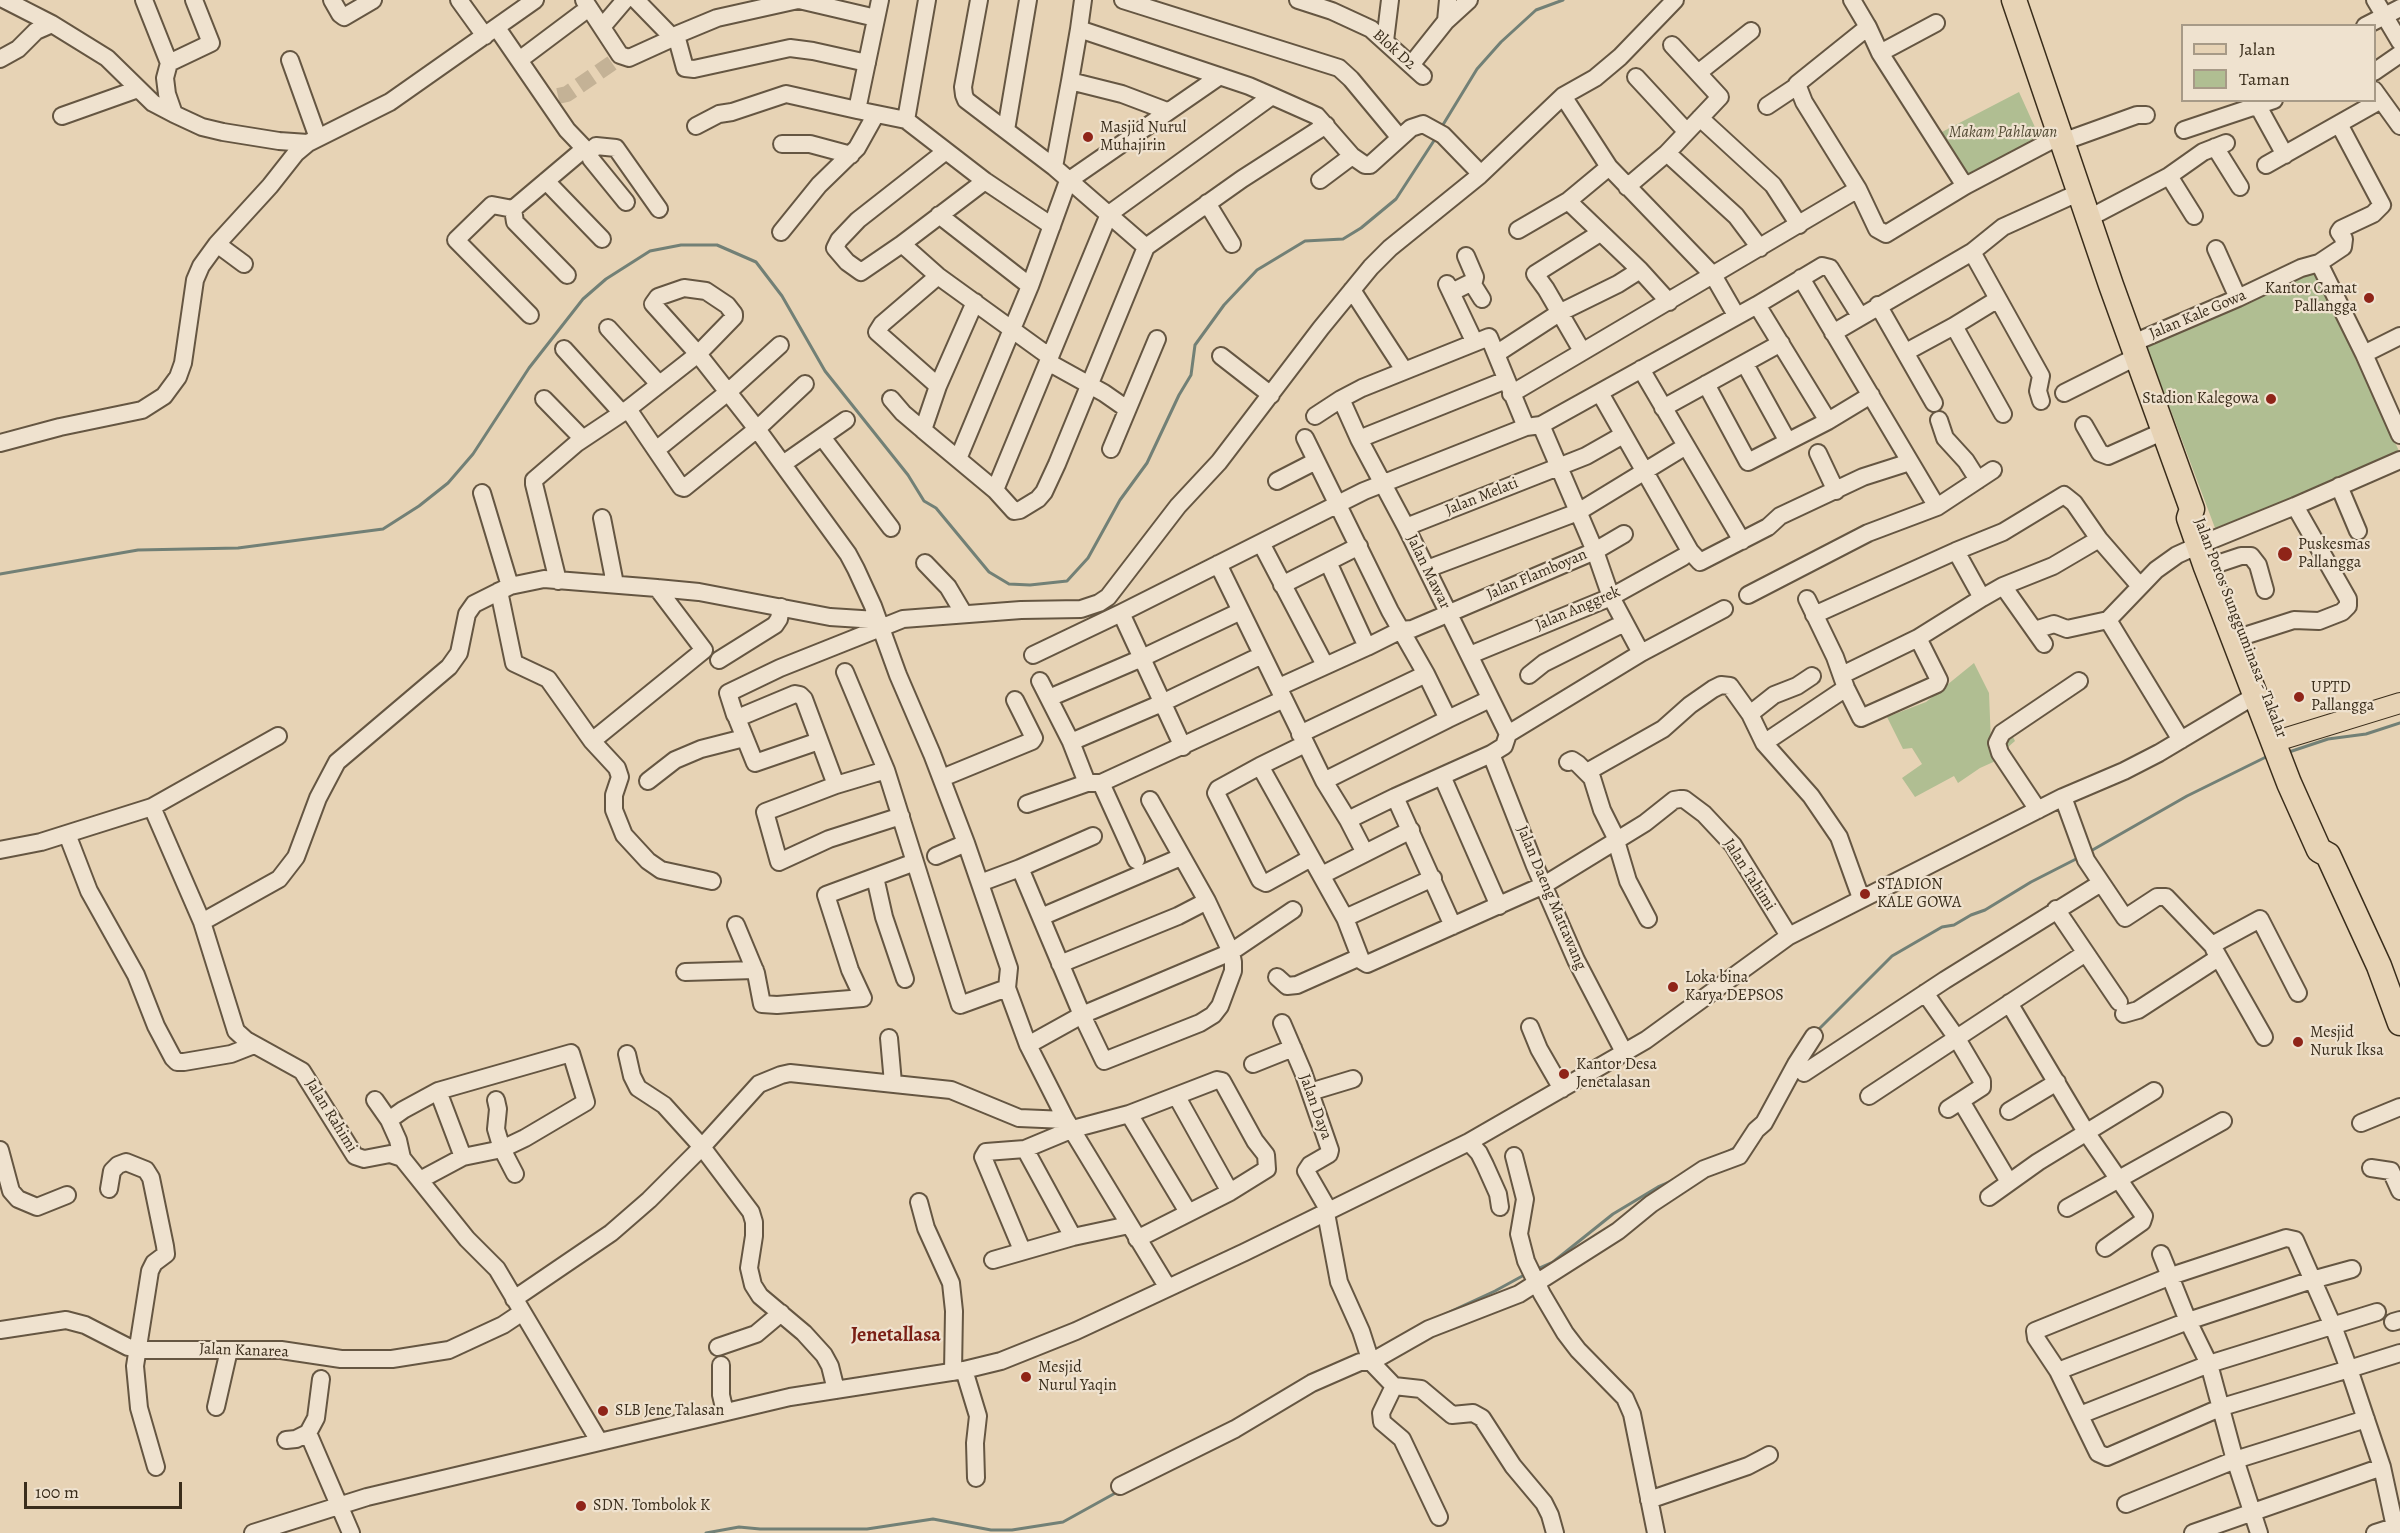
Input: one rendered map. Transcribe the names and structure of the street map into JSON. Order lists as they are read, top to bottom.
{
  "streets": {
    "highway": ["Jalan Poros Sungguminasa - Takalar"],
    "street": [
      "Blok D2",
      "Jalan Kale Gowa",
      "Jalan Melati",
      "Jalan Mawar",
      "Jalan Flamboyan",
      "Jalan Anggrek",
      "Jalan Tahimi",
      "Jalan Daeng Mattawang",
      "Jalan Daya",
      "Jalan Rahimi",
      "Jalan Kanarea"
    ]
  },
  "crossings": [
    ["Jalan Kale Gowa", "Jalan Poros Sungguminasa - Takalar"],
    ["Jalan Melati", "Jalan Mawar"],
    ["Jalan Mawar", "Jalan Flamboyan"],
    ["Jalan Mawar", "Jalan Anggrek"],
    ["Jalan Mawar", "Jalan Daeng Mattawang"]
  ],
  "districts": ["Jenetallasa"],
  "parks": ["Makam Pahlawan"],
  "places": [
    "Masjid Nurul Muhajirin",
    "Kantor Camat Pallangga",
    "Stadion Kalegowa",
    "Puskesmas Pallangga",
    "UPTD Pallangga",
    "STADION KALE GOWA",
    "Loka bina Karya DEPSOS",
    "Mesjid Nuruk Iksa",
    "Kantor Desa Jenetalasan",
    "Mesjid Nurul Yaqin",
    "SLB Jene Talasan",
    "SDN. Tombolok K"
  ],
  "legend": ["Jalan", "Taman"],
  "scale_bar": "100 m"
}
